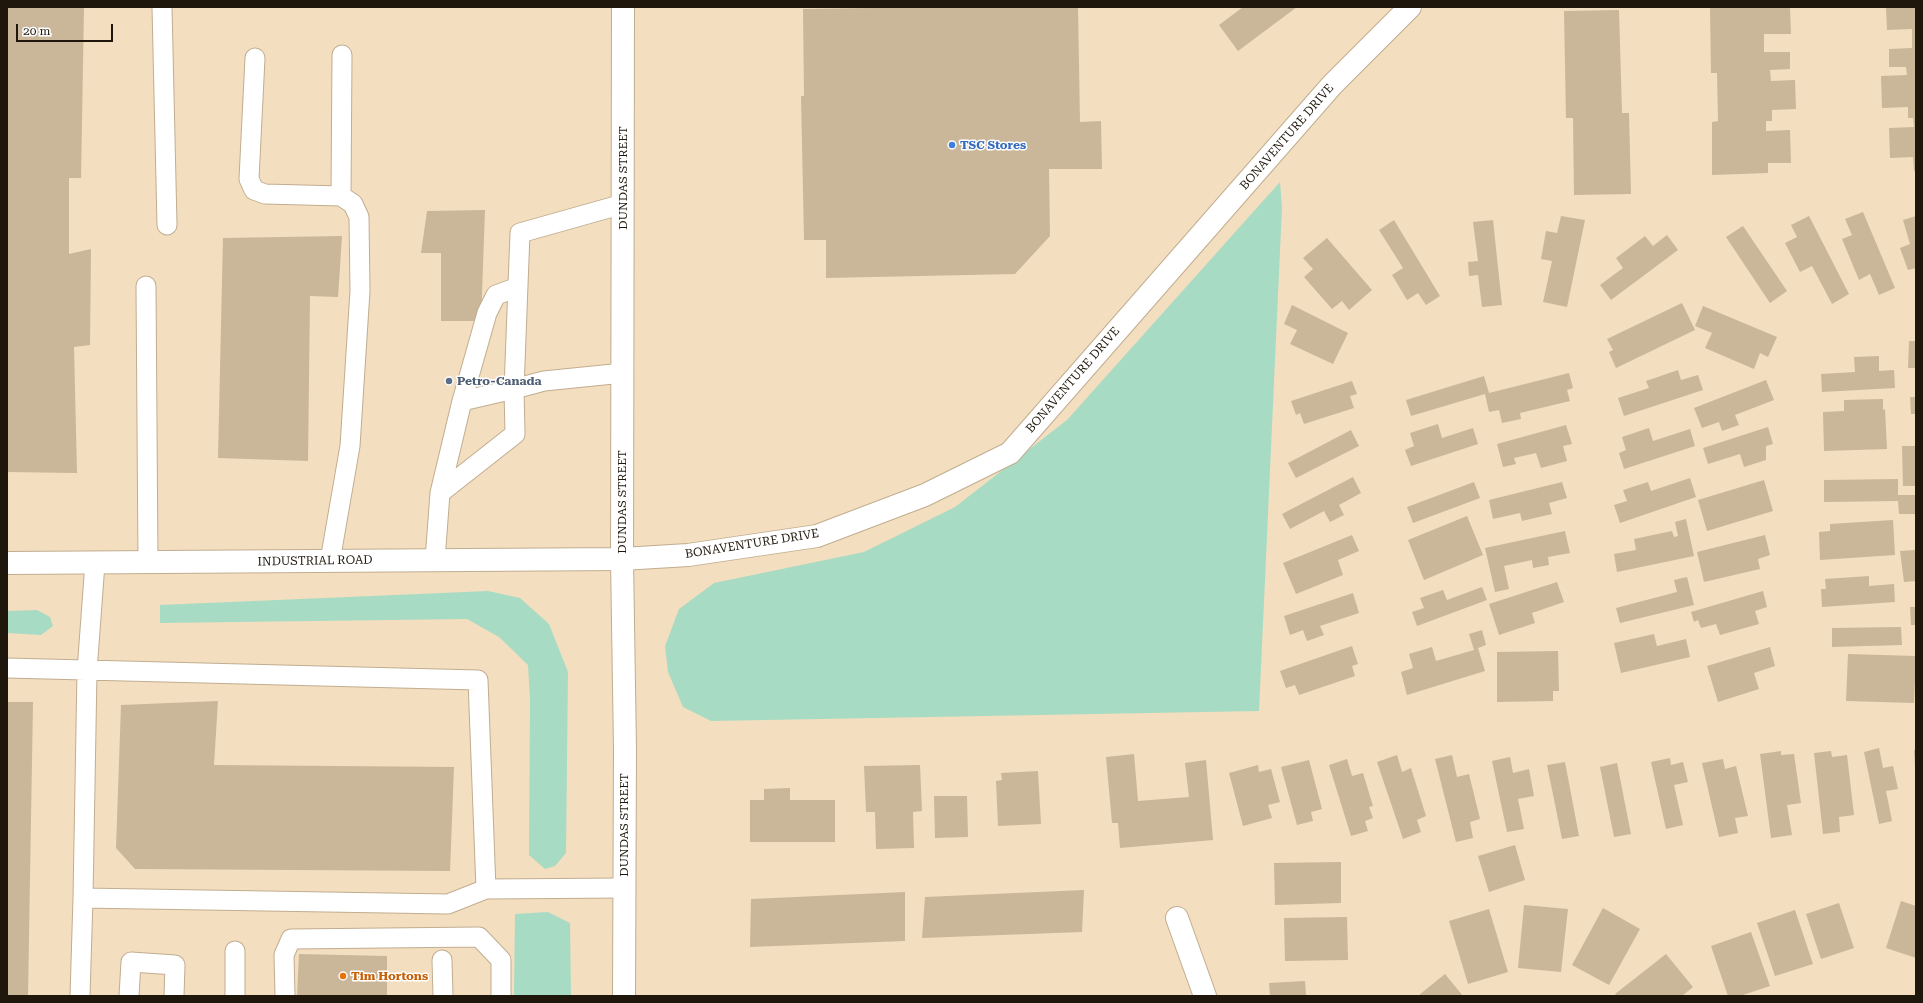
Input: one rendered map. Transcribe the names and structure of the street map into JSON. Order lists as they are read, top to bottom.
{
  "streets": {
    "street": ["BONAVENTURE DRIVE", "DUNDAS STREET", "INDUSTRIAL ROAD"]
  },
  "crossings": [
    ["BONAVENTURE DRIVE", "DUNDAS STREET"],
    ["BONAVENTURE DRIVE", "INDUSTRIAL ROAD"],
    ["DUNDAS STREET", "INDUSTRIAL ROAD"]
  ],
  "places": ["TSC Stores", "Petro-Canada", "Tim Hortons"],
  "scale_bar": "20 m"
}
